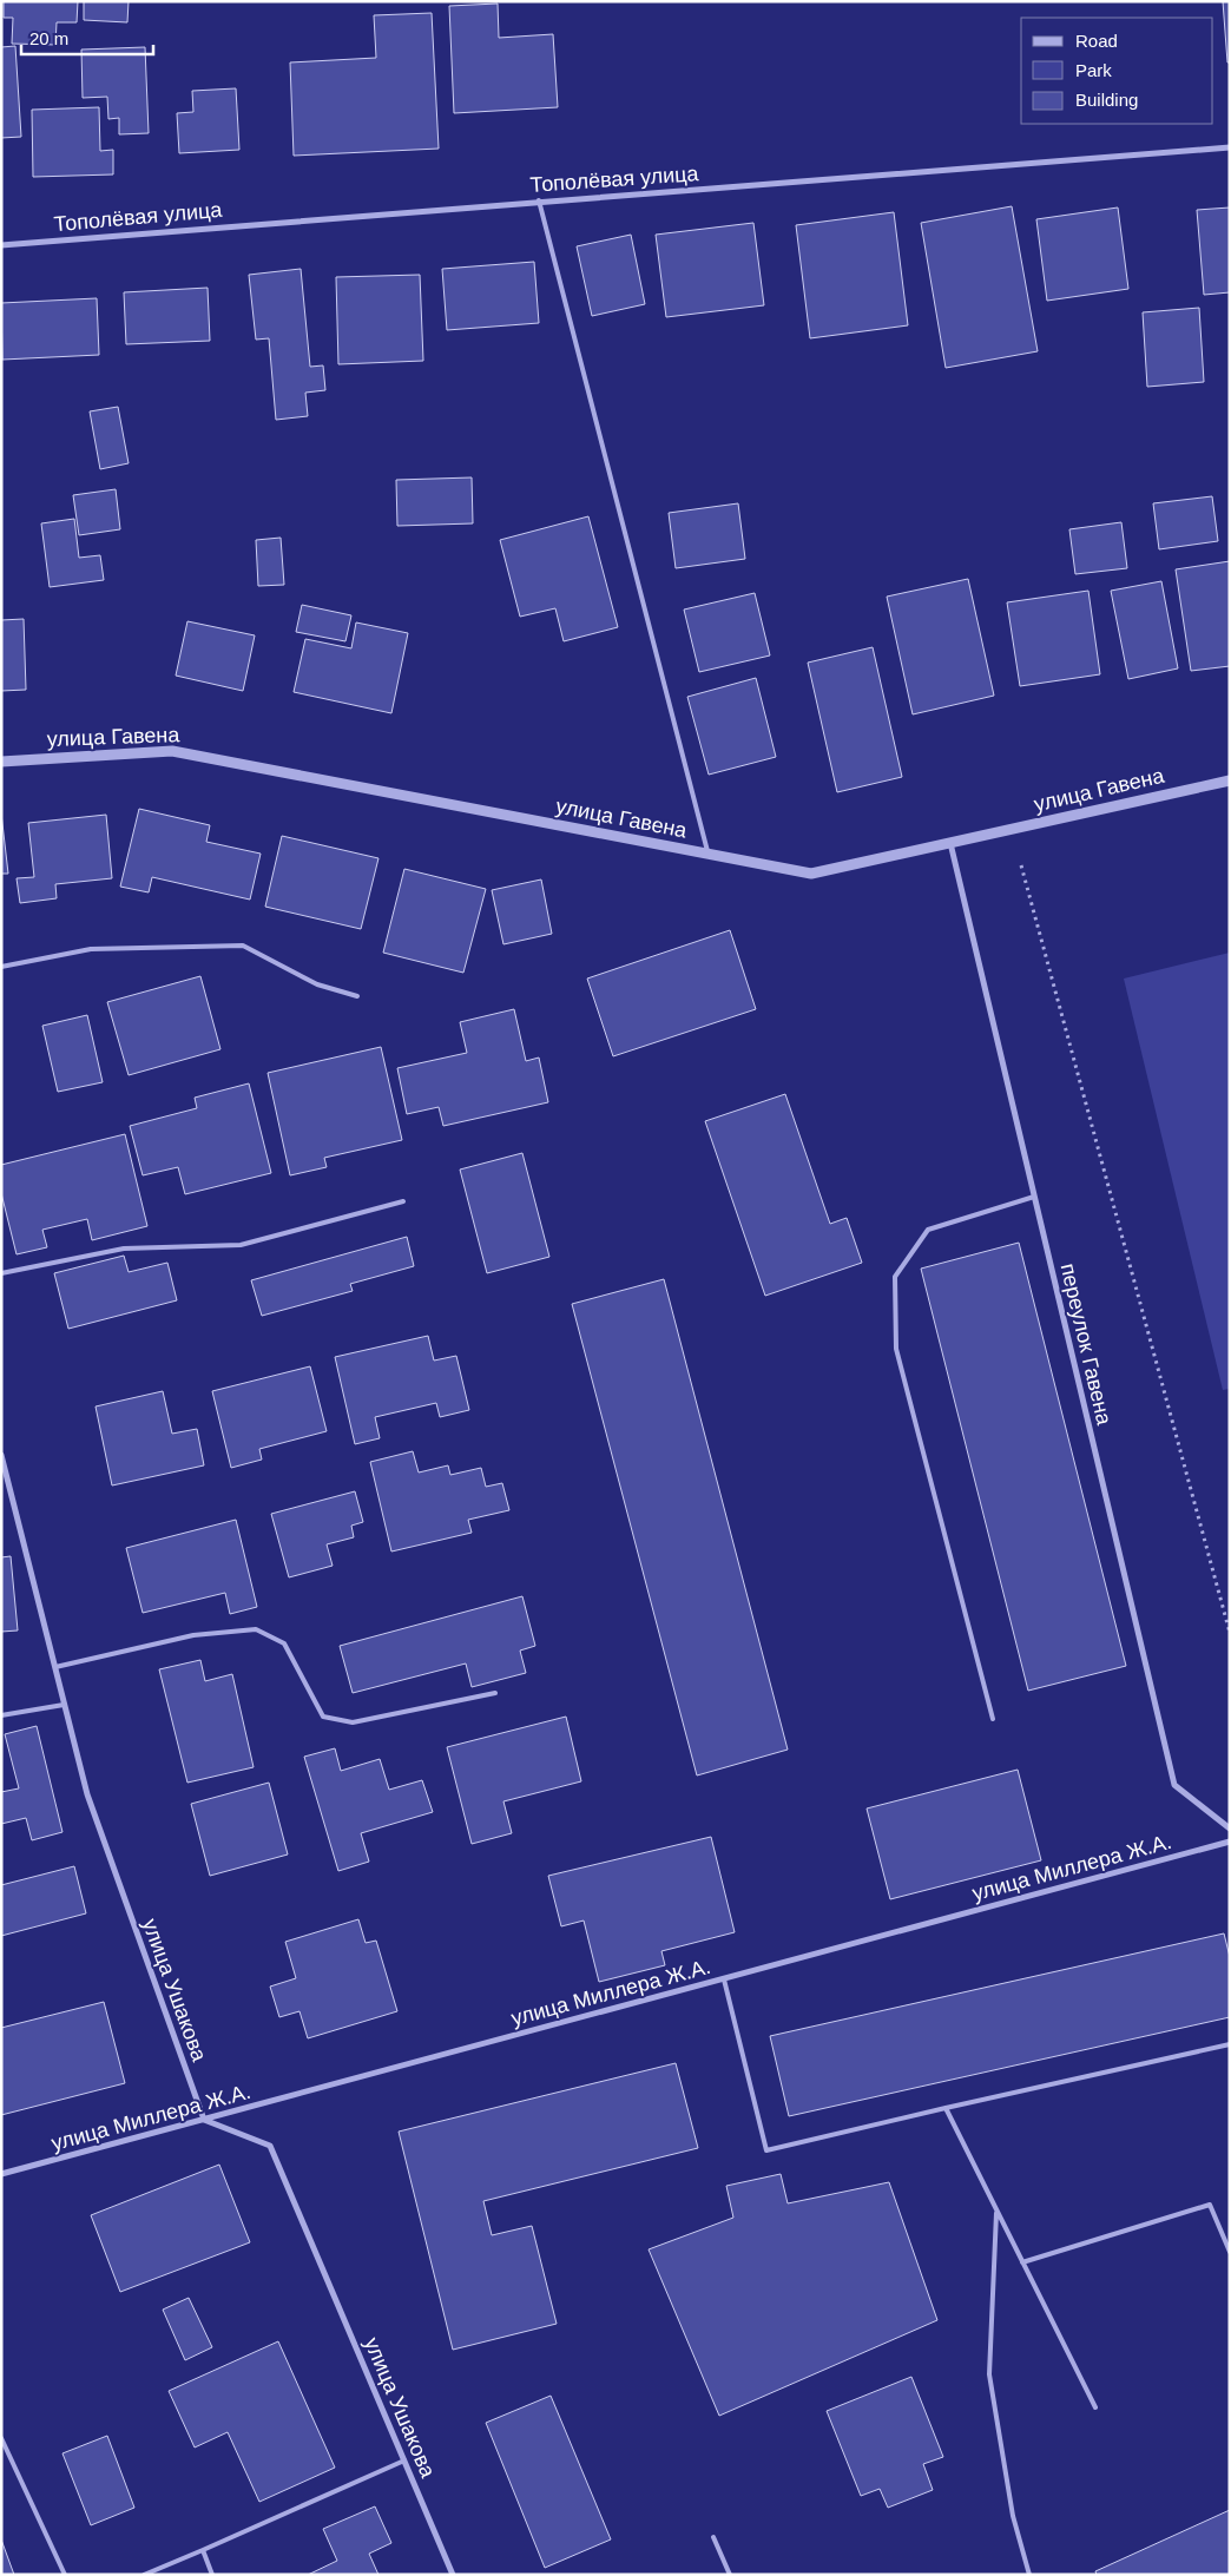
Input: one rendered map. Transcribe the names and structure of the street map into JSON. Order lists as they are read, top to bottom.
{
  "streets": {
    "street": [
      "Тополёвая улица",
      "улица Гавена",
      "переулок Гавена",
      "улица Миллера Ж.А.",
      "улица Ушакова"
    ]
  },
  "crossings": [
    ["улица Гавена", "переулок Гавена"],
    ["улица Миллера Ж.А.", "улица Ушакова"]
  ],
  "legend": ["Road", "Park", "Building"],
  "scale_bar": "20 m"
}
